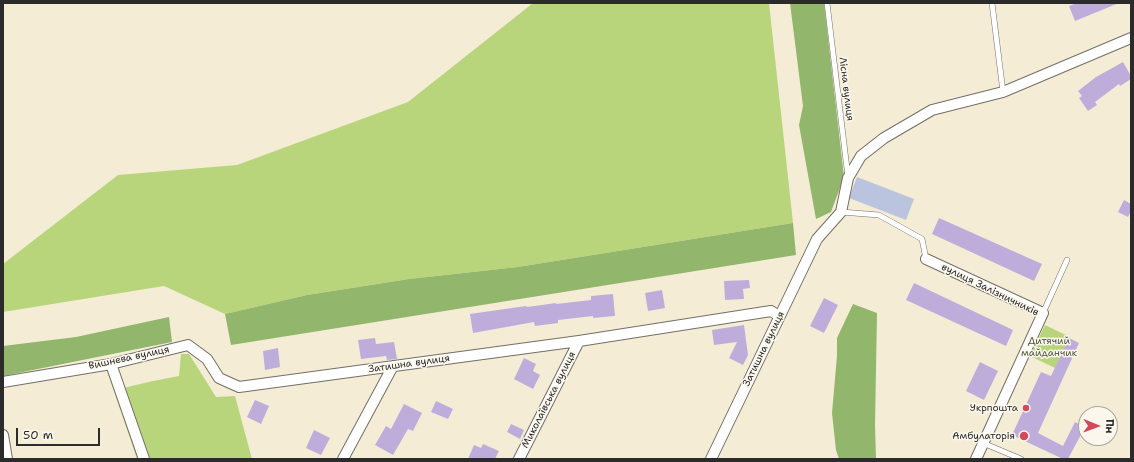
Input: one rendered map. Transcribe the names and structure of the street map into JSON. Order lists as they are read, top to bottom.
{
  "streets": {
    "street": [
      "вулиця Залізничників",
      "Затишна вулиця",
      "Вишнева вулиця",
      "Миколаївська вулиця"
    ],
    "lane": ["Лісна вулиця"]
  },
  "crossings": [
    ["Затишна вулиця", "Вишнева вулиця"],
    ["Затишна вулиця", "Миколаївська вулиця"]
  ],
  "parks": ["Дитячий майданчик"],
  "places": ["Укрпошта", "Амбулаторія"],
  "scale_bar": "50 m",
  "north": "right"
}
